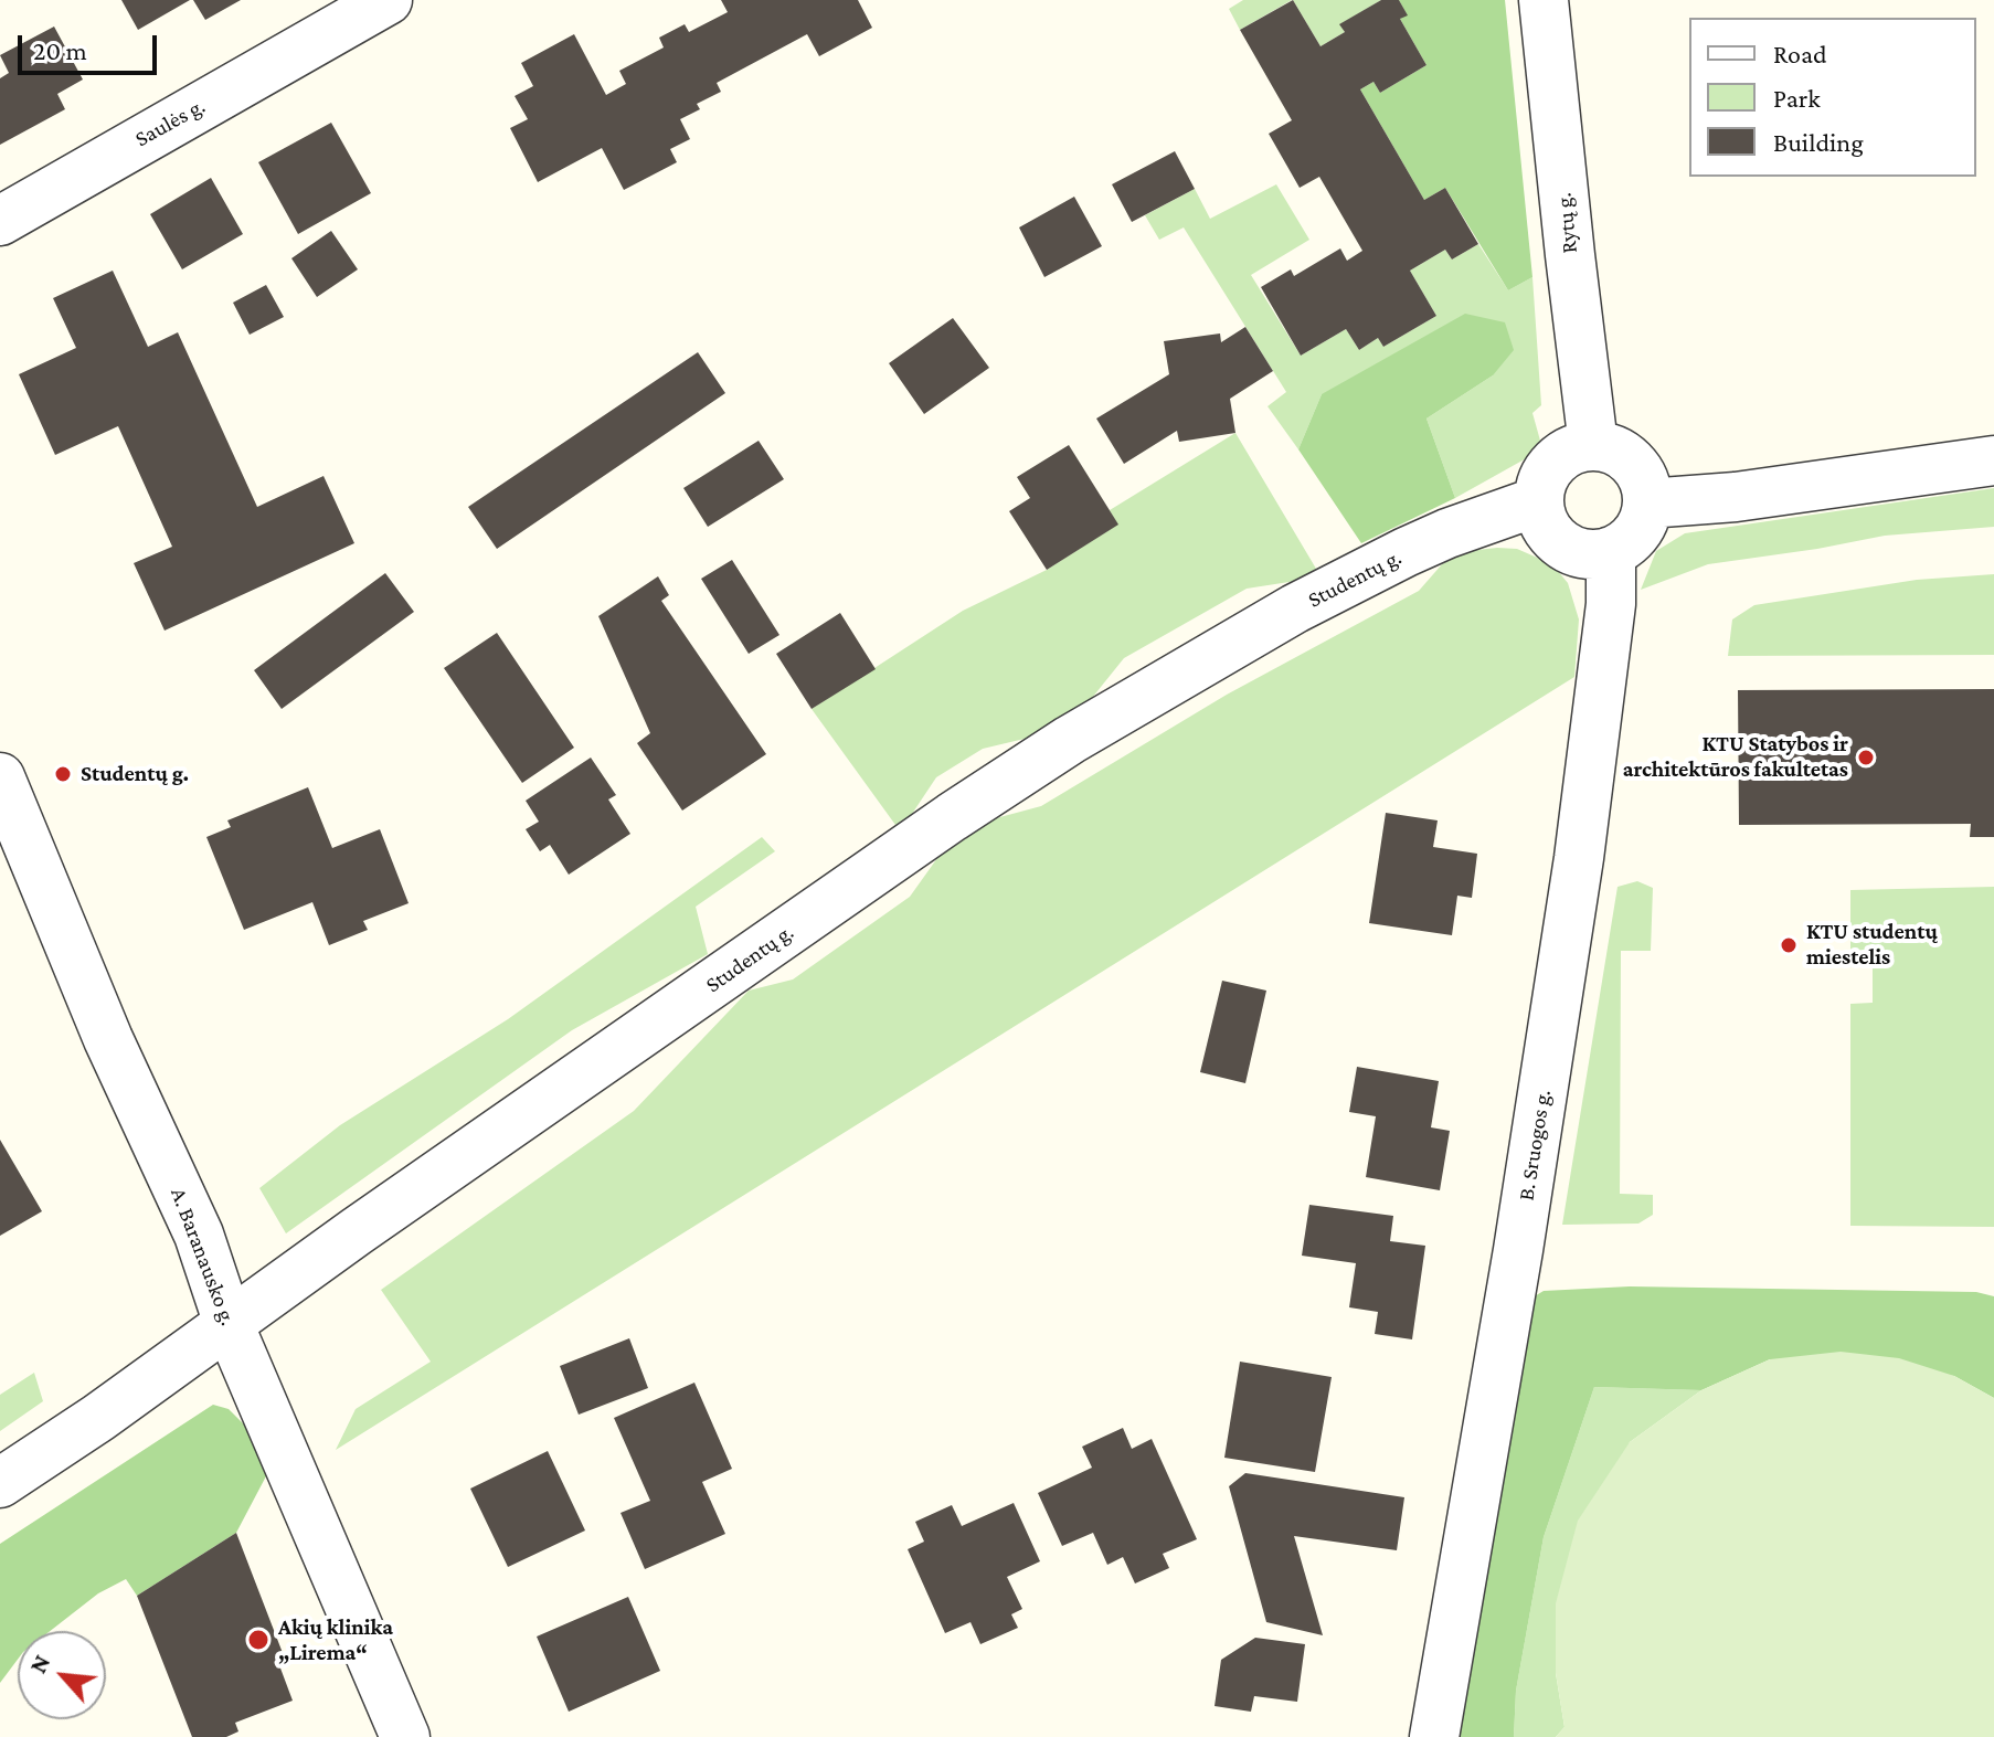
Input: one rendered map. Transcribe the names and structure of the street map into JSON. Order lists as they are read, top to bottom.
{
  "streets": {
    "street": [
      "Saulės g.",
      "Rytų g.",
      "Studentų g.",
      "B. Sruogos g.",
      "A. Baranausko g."
    ]
  },
  "crossings": [
    ["Rytų g.", "Studentų g."],
    ["Rytų g.", "B. Sruogos g."],
    ["Studentų g.", "B. Sruogos g."],
    ["Studentų g.", "A. Baranausko g."]
  ],
  "places": [
    "KTU Statybos ir architektūros fakultetas",
    "Studentų g.",
    "KTU studentų miestelis",
    "Akių klinika „Lirema“"
  ],
  "legend": ["Road", "Park", "Building"],
  "scale_bar": "20 m",
  "north": "top left"
}
